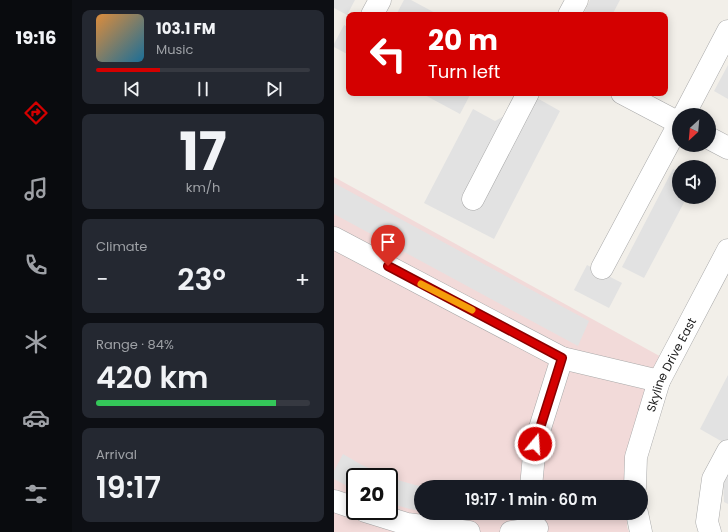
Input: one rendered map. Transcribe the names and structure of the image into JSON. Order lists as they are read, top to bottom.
{
  "streets": {
    "street": ["Skyline Drive East"]
  },
  "north": "bottom left",
  "page": {
    "tabs": "19:16",
    "turn": ["20 m", "Turn left"],
    "song": ["103.1 FM", "Music"],
    "tile": [
      ["17", "km/h"],
      "Climate",
      ["Range · 84%", "420 km"],
      ["Arrival", "19:17"]
    ],
    "heat": ["−", "23°", "+"],
    "limit": "20",
    "trip": "19:17 · 1 min · 60 m"
  }
}
